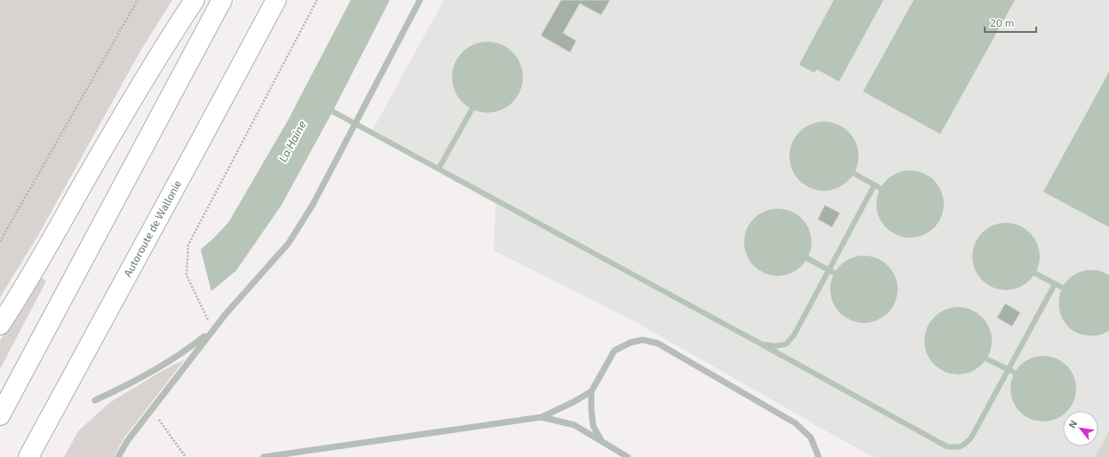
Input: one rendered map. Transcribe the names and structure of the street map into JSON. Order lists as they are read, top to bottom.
{
  "streets": {
    "highway": ["Autoroute de Wallonie"]
  },
  "water": ["La Haine"],
  "scale_bar": "20 m",
  "north": "top left"
}
